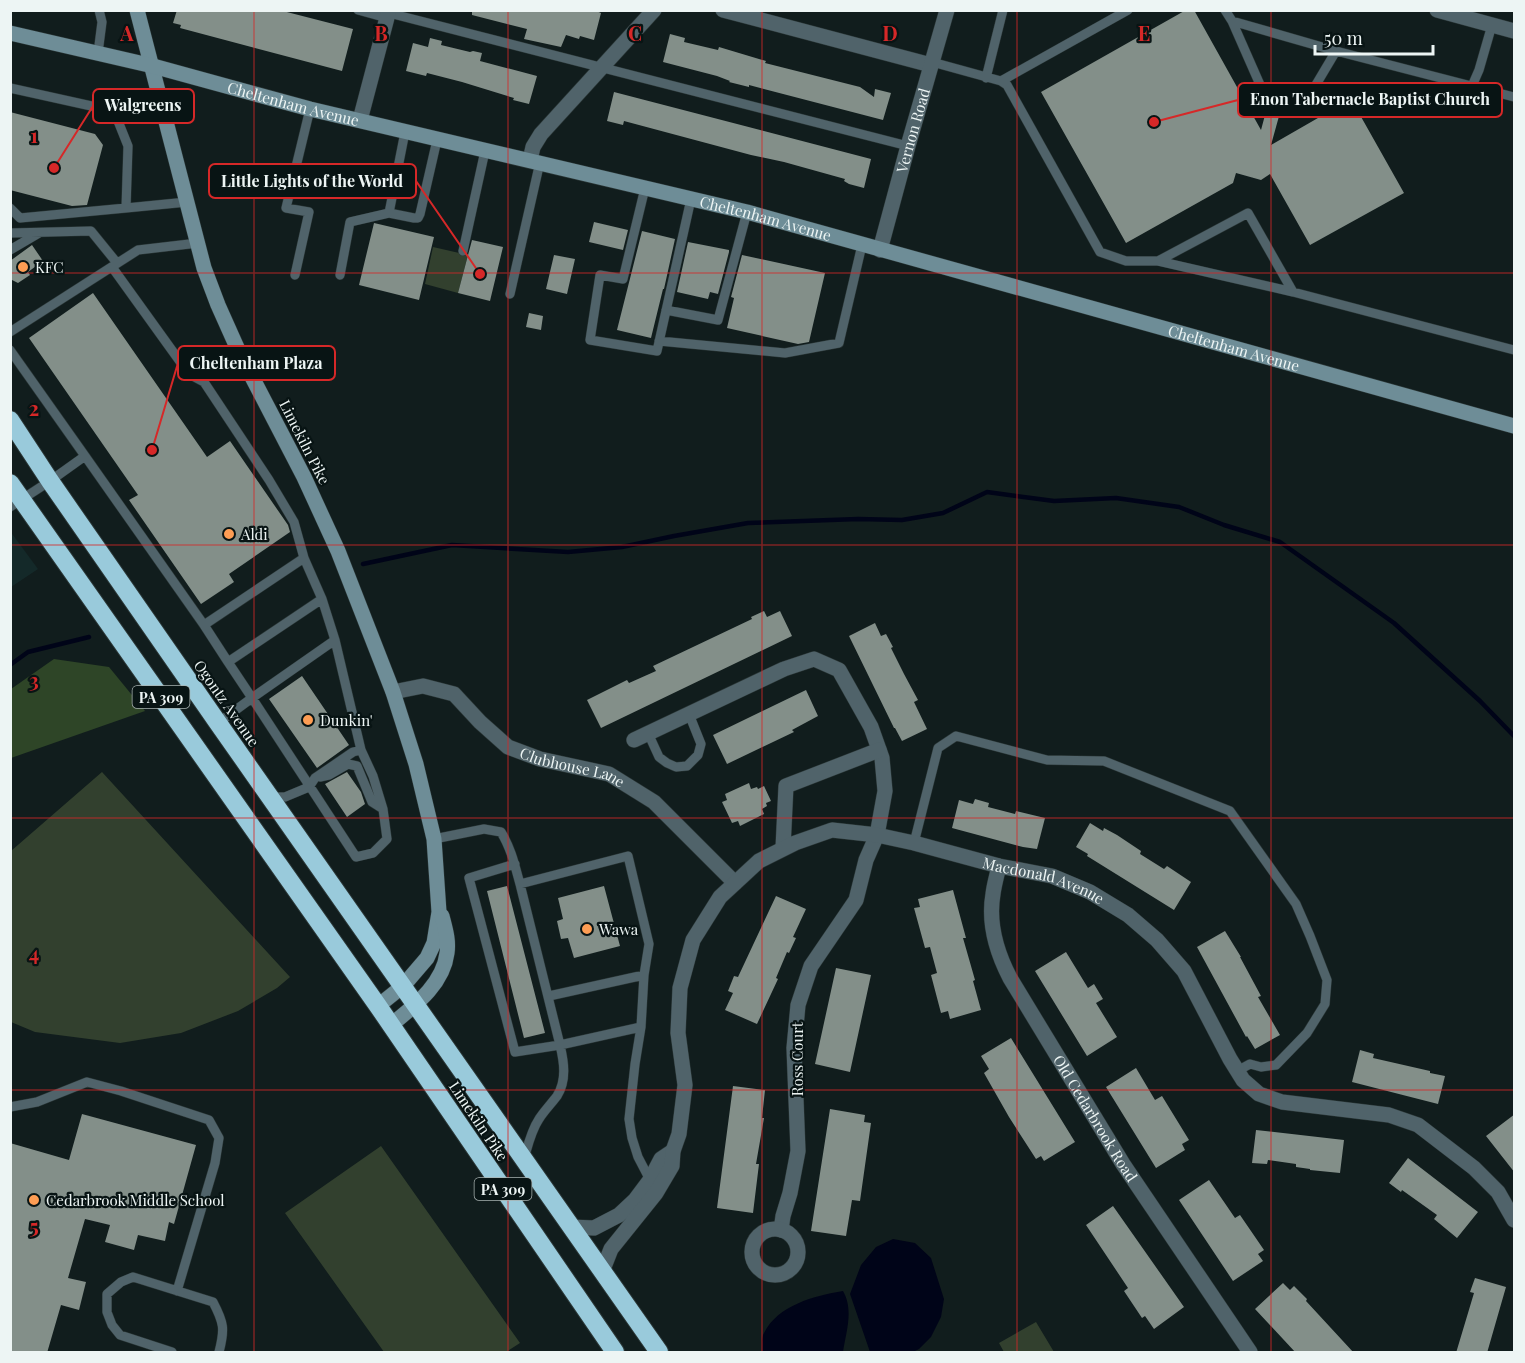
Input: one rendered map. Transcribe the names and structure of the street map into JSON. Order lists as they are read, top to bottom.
{
  "streets": {
    "highway": ["Limekiln Pike", "PA 309", "Ogontz Avenue"],
    "main road": ["Cheltenham Avenue"],
    "street": [
      "Vernon Road",
      "Clubhouse Lane",
      "Macdonald Avenue",
      "Ross Court",
      "Old Cedarbrook Road"
    ]
  },
  "crossings": [
    ["Cheltenham Avenue", "Vernon Road"],
    ["Cheltenham Avenue", "Limekiln Pike"],
    ["Limekiln Pike", "PA 309"],
    ["Limekiln Pike", "Ogontz Avenue"],
    ["Limekiln Pike", "Clubhouse Lane"],
    ["Limekiln Pike", "Macdonald Avenue"],
    ["Clubhouse Lane", "Macdonald Avenue"],
    ["Macdonald Avenue", "Ross Court"],
    ["Macdonald Avenue", "Old Cedarbrook Road"]
  ],
  "places": [
    "Enon Tabernacle Baptist Church",
    "Walgreens",
    "KFC",
    "Little Lights of the World",
    "Cheltenham Plaza",
    "Aldi",
    "Dunkin'",
    "Wawa",
    "Cedarbrook Middle School"
  ],
  "scale_bar": "50 m",
  "grid": {
    "columns": [
      "A",
      "B",
      "C",
      "D",
      "E"
    ],
    "rows": [
      "1",
      "2",
      "3",
      "4",
      "5"
    ]
  }
}
